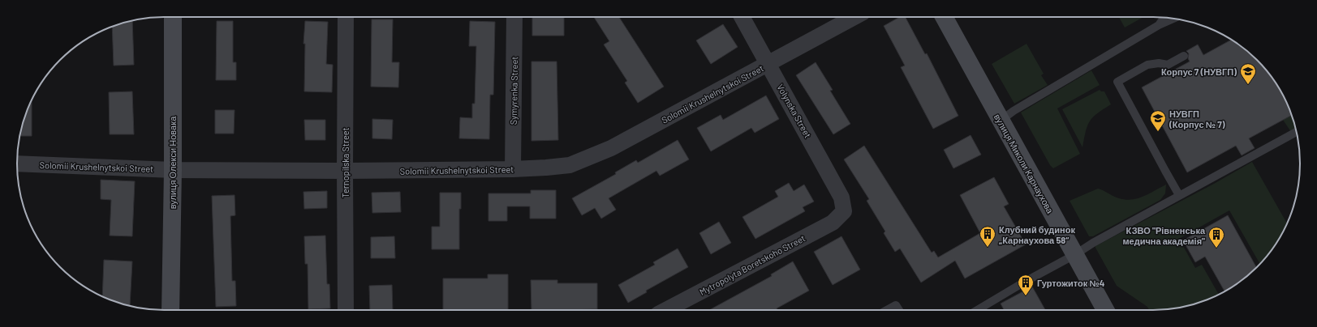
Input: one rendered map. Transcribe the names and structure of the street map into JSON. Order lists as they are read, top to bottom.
{
  "streets": {
    "main road": ["вулиця Олекси Новака", "вулиця Миколи Карнаухова"],
    "street": [
      "Symyrenka Street",
      "Solomii Krushelnytskoi Street",
      "Volynska Street",
      "Ternopilska Street",
      "Mytropolyta Boretskoho Street"
    ]
  },
  "crossings": [
    ["Symyrenka Street", "Solomii Krushelnytskoi Street"],
    ["Solomii Krushelnytskoi Street", "Volynska Street"],
    ["Solomii Krushelnytskoi Street", "вулиця Олекси Новака"],
    ["Solomii Krushelnytskoi Street", "Ternopilska Street"],
    ["Volynska Street", "Mytropolyta Boretskoho Street"]
  ],
  "places": {
    "school or university": ["Корпус 7 (НУВГП)", "НУВГП (Корпус № 7)"],
    "building": ["Клубний будинок „Карнаухова 58“", "КЗВО \"Рівненська медична академія\"", "Гуртожиток №4"]
  }
}
